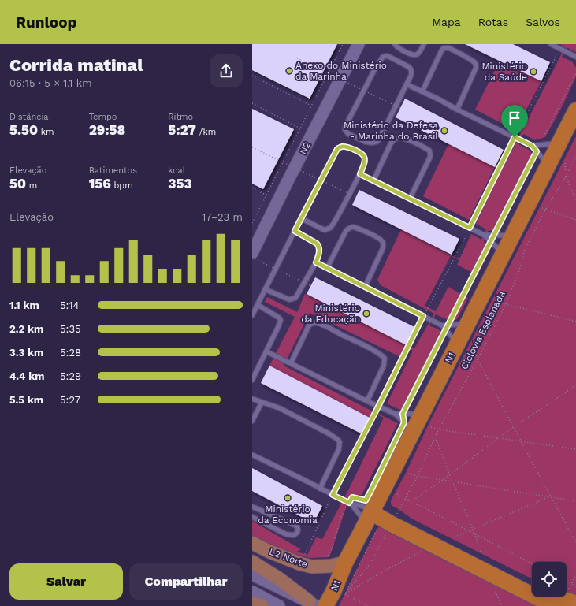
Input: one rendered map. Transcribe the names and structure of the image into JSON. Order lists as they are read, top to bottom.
{
  "streets": {
    "highway": ["N1"],
    "main road": ["N2", "L2 Norte"],
    "path": ["Ciclovia Esplanada"]
  },
  "crossings": [
    ["N1", "L2 Norte"]
  ],
  "places": [
    "Anexo do Ministério da Marinha",
    "Ministério da Saúde",
    "Ministério da Defesa - Marinha do Brasil",
    "Ministério da Educação",
    "Ministério da Economia"
  ],
  "page": {
    "header": "Runloop",
    "nav": ["Mapa", "Rotas", "Salvos"],
    "heading": ["Corrida matinal", "06:15 · 5 × 1.1 km"],
    "stats": [
      ["Distância", "5.50 km"],
      ["Tempo", "29:58"],
      ["Ritmo", "5:27 /km"],
      ["Elevação", "50 m"],
      ["Batimentos", "156 bpm"],
      ["kcal", "353"]
    ],
    "chart": ["Elevação", "17–23 m"],
    "list": [
      {
        "name": "1.1 km",
        "note": "5:14"
      },
      {
        "name": "2.2 km",
        "note": "5:35"
      },
      {
        "name": "3.3 km",
        "note": "5:28"
      },
      {
        "name": "4.4 km",
        "note": "5:29"
      },
      {
        "name": "5.5 km",
        "note": "5:27"
      }
    ],
    "buttons": ["Salvar", "Compartilhar"]
  }
}
